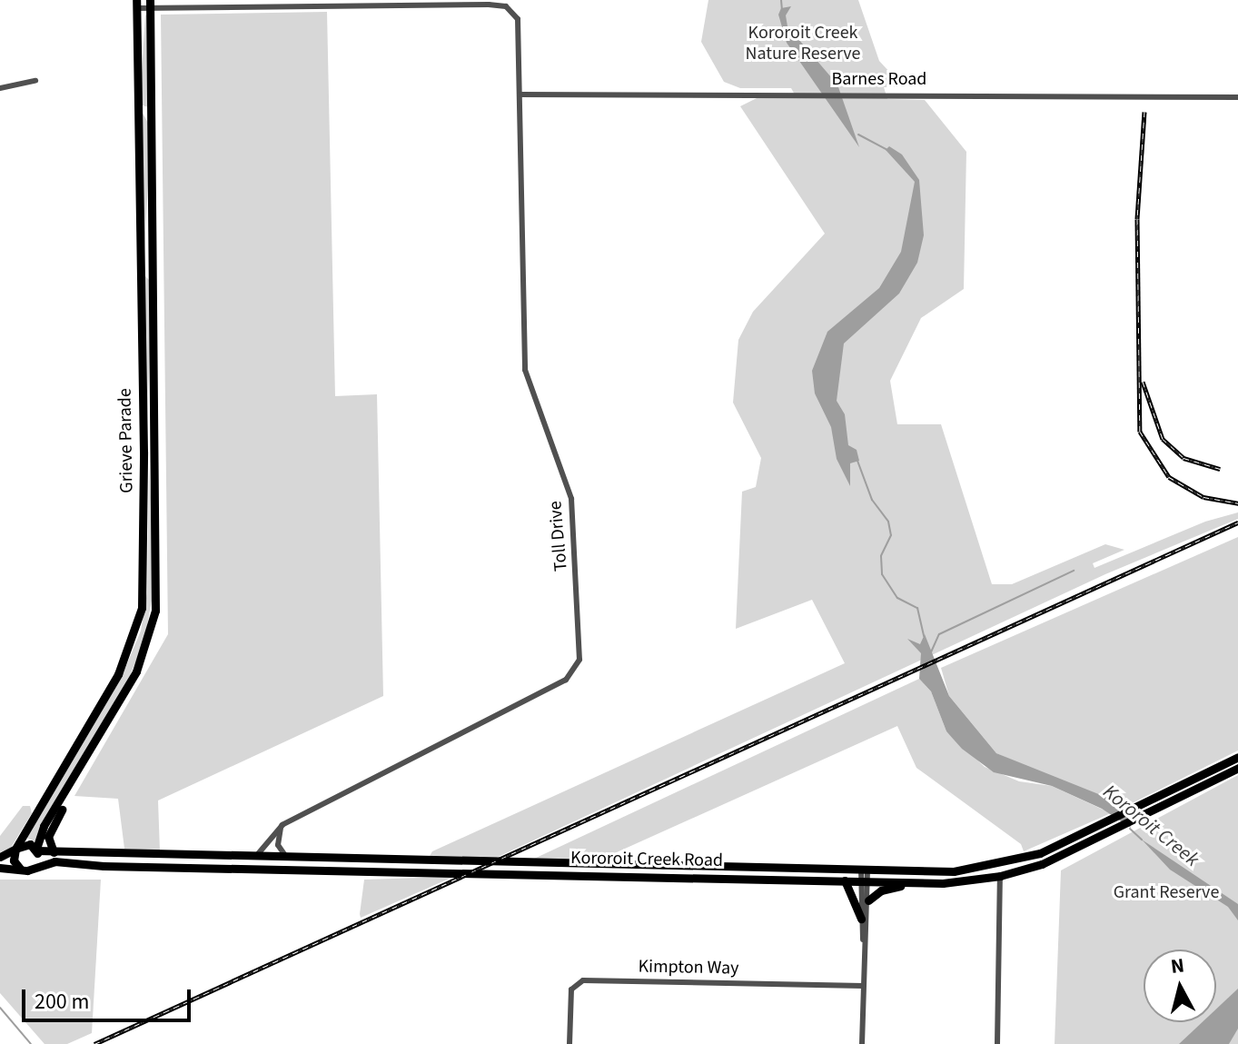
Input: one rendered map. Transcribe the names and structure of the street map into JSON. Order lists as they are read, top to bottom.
{
  "streets": {
    "main road": ["Grieve Parade", "Kororoit Creek Road"],
    "street": ["Barnes Road", "Toll Drive", "Kimpton Way"]
  },
  "crossings": [
    ["Barnes Road", "Toll Drive"],
    ["Grieve Parade", "Toll Drive"],
    ["Grieve Parade", "Kororoit Creek Road"],
    ["Toll Drive", "Kororoit Creek Road"]
  ],
  "water": ["Kororoit Creek"],
  "parks": ["Kororoit Creek Nature Reserve", "Grant Reserve"],
  "scale_bar": "200 m",
  "north": "top"
}
